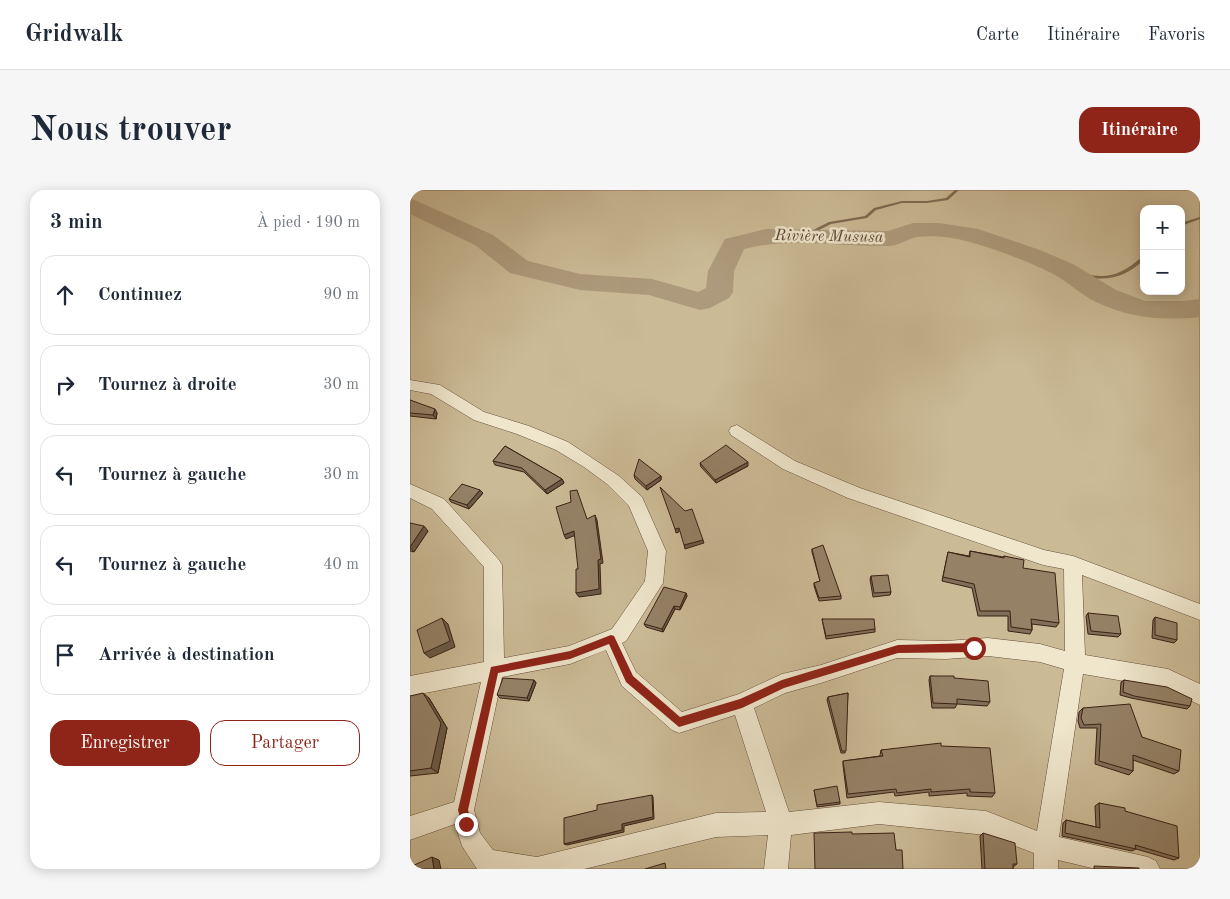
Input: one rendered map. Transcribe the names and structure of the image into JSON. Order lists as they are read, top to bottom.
{
  "water": ["Rivière Mususa"],
  "page": {
    "header": "Gridwalk",
    "nav": ["Carte", "Itinéraire", "Favoris"],
    "buttons": [
      "Itinéraire",
      ["Enregistrer", "Partager"]
    ],
    "title": "Nous trouver",
    "heading": ["3 min", "À pied · 190 m"],
    "map_buttons": ["+", "−"],
    "list": [
      ["Continuez", "90 m"],
      ["Tournez à droite", "30 m"],
      ["Tournez à gauche", "30 m"],
      ["Tournez à gauche", "40 m"],
      "Arrivée à destination"
    ]
  }
}
